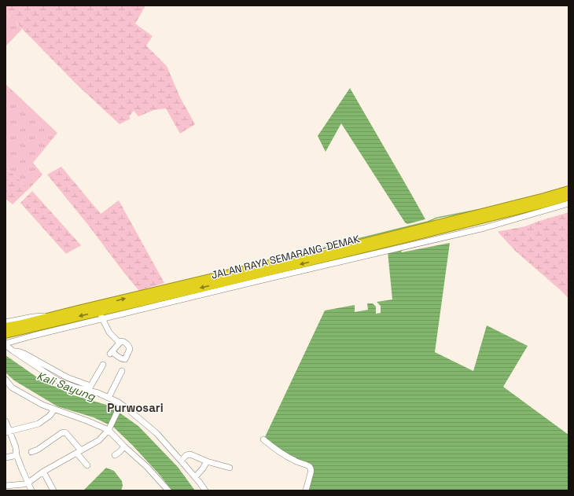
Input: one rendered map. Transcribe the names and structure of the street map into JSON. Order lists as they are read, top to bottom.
{
  "streets": {
    "highway": ["JALAN RAYA SEMARANG-DEMAK"]
  },
  "districts": ["Purwosari"],
  "water": ["Kali Sayung"]
}
